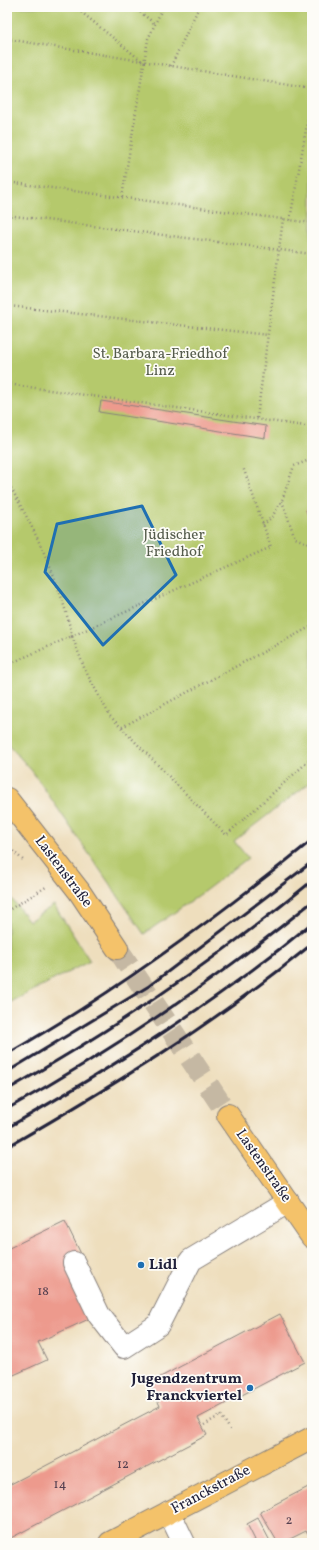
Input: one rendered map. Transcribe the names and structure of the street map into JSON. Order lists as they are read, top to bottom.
{
  "streets": {
    "main road": ["Lastenstraße", "Franckstraße"]
  },
  "parks": ["St. Barbara-Friedhof Linz", "Jüdischer Friedhof"],
  "places": ["Lidl", "Jugendzentrum Franckviertel"],
  "house_numbers": [
    "18",
    "12",
    "14",
    "2"
  ]
}
